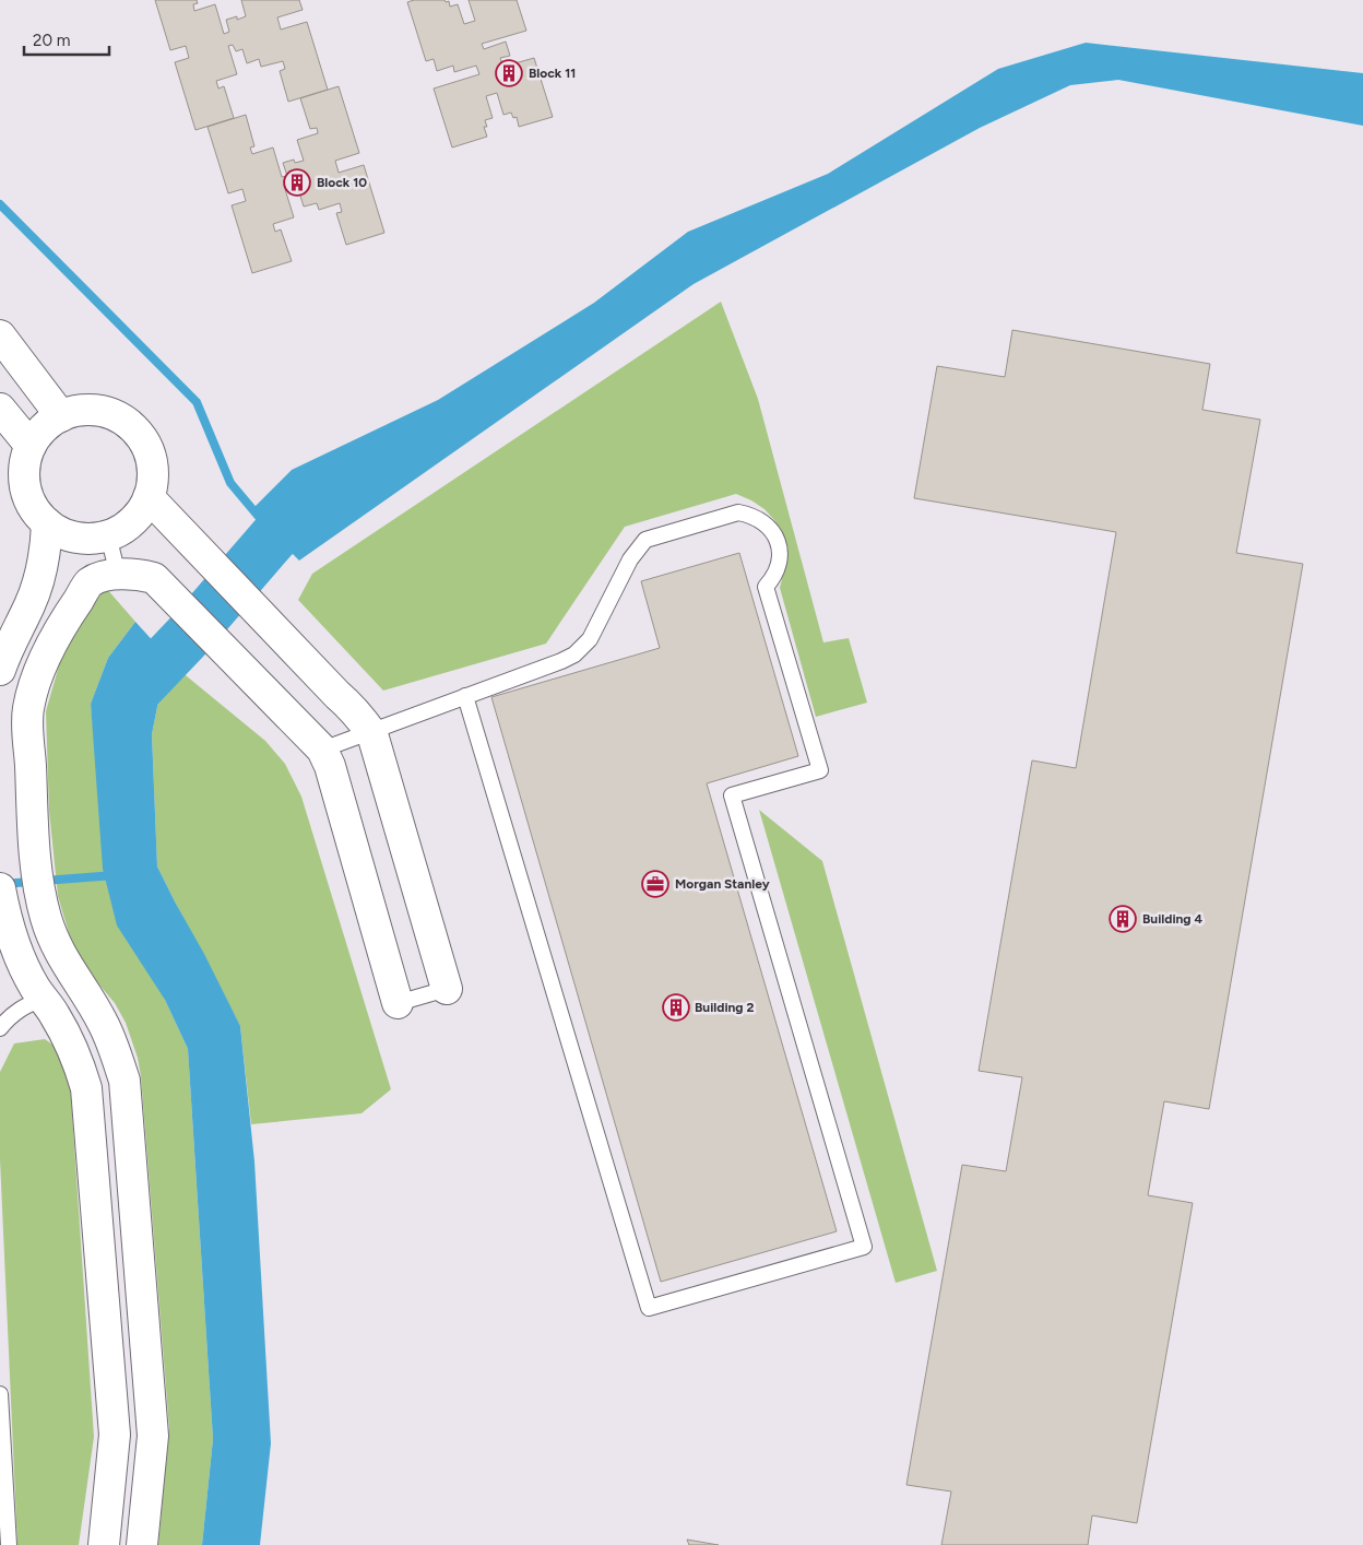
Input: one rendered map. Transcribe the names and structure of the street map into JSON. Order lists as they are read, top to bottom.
{
  "places": {
    "building": [
      "Block 11",
      "Block 10",
      "Building 4",
      "Building 2"
    ],
    "office": ["Morgan Stanley"]
  },
  "scale_bar": "20 m"
}
